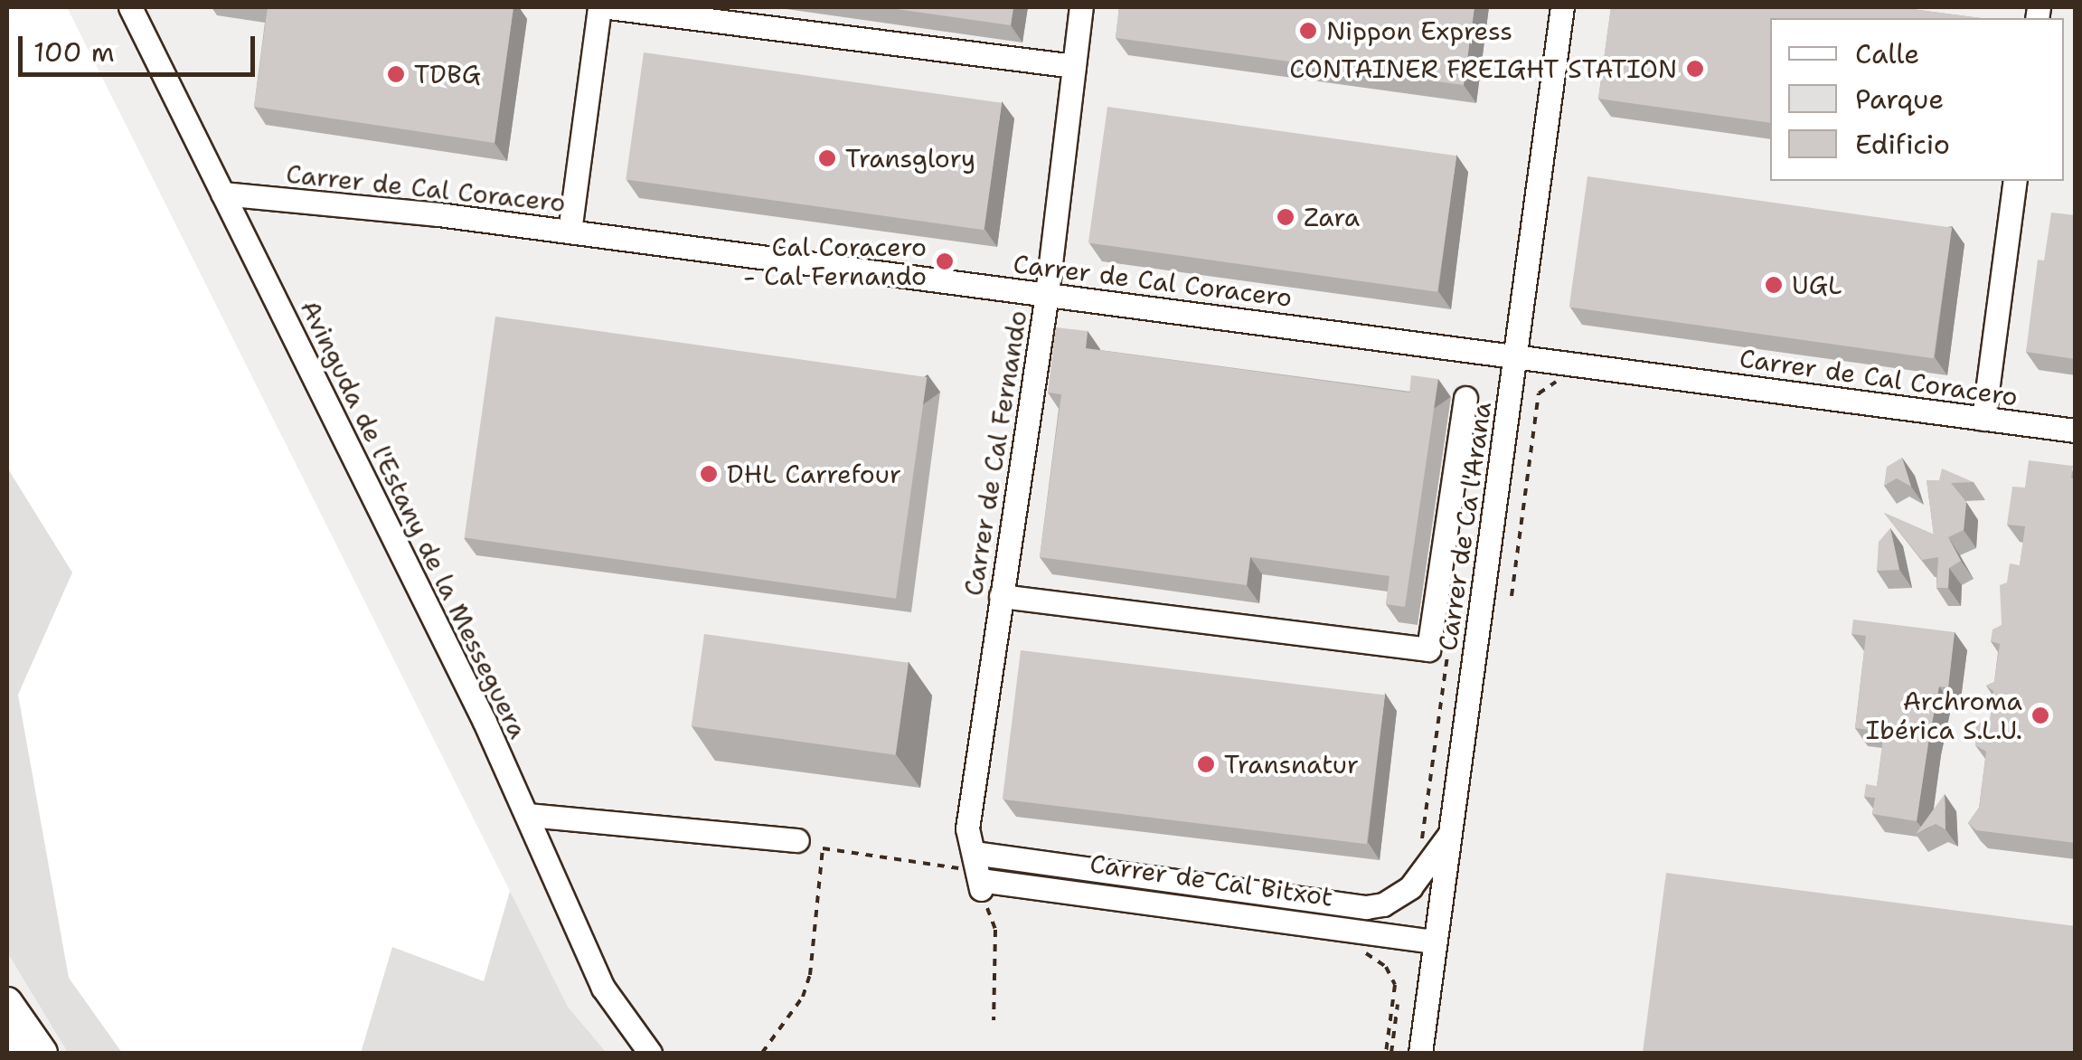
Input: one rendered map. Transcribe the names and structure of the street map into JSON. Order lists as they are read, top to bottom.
{
  "streets": {
    "street": [
      "Carrer de Cal Coracero",
      "Carrer de Cal Fernando",
      "Avinguda de l'Estany de la Messeguera",
      "Carrer de Ca l'Arana",
      "Carrer de Cal Bitxot"
    ]
  },
  "crossings": [
    ["Carrer de Cal Coracero", "Carrer de Cal Fernando"],
    ["Carrer de Cal Coracero", "Avinguda de l'Estany de la Messeguera"],
    ["Carrer de Cal Coracero", "Carrer de Ca l'Arana"],
    ["Carrer de Cal Fernando", "Carrer de Cal Bitxot"],
    ["Carrer de Ca l'Arana", "Carrer de Cal Bitxot"]
  ],
  "places": [
    "Nippon Express",
    "CONTAINER FREIGHT STATION",
    "TDBG",
    "Transglory",
    "Zara",
    "Cal Coracero - Cal Fernando",
    "UGL",
    "DHL Carrefour",
    "Archroma Ibérica S.L.U.",
    "Transnatur"
  ],
  "legend": ["Calle", "Parque", "Edificio"],
  "scale_bar": "100 m"
}
